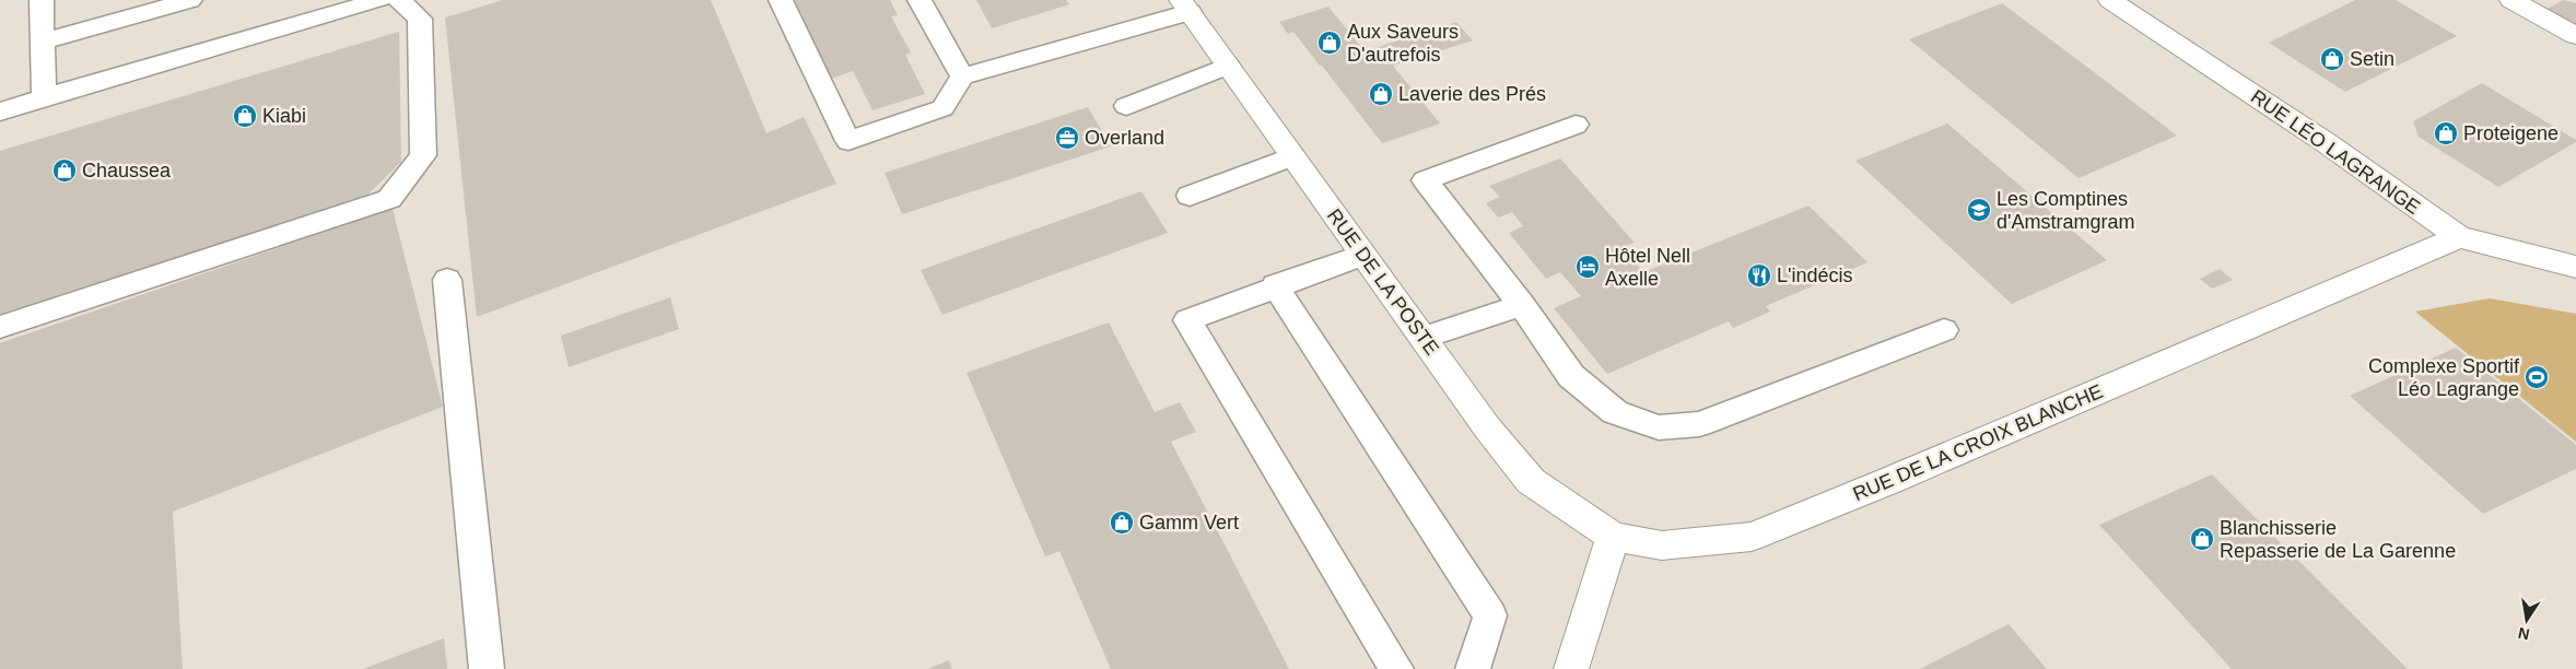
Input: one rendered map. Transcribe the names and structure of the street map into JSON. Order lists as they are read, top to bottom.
{
  "streets": {
    "street": ["RUE LÉO LAGRANGE", "RUE DE LA POSTE", "RUE DE LA CROIX BLANCHE"]
  },
  "crossings": [
    ["RUE LÉO LAGRANGE", "RUE DE LA CROIX BLANCHE"],
    ["RUE DE LA POSTE", "RUE DE LA CROIX BLANCHE"]
  ],
  "places": {
    "shop": [
      "Aux Saveurs D'autrefois",
      "Setin",
      "Laverie des Prés",
      "Kiabi",
      "Proteigene",
      "Chaussea",
      "Gamm Vert",
      "Blanchisserie Repasserie de La Garenne"
    ],
    "office": ["Overland"],
    "school or university": ["Les Comptines d'Amstramgram"],
    "hotel": ["Hôtel Nell Axelle"],
    "restaurant": ["L'indécis"],
    "sports": ["Complexe Sportif Léo Lagrange"]
  },
  "north": "bottom"
}
